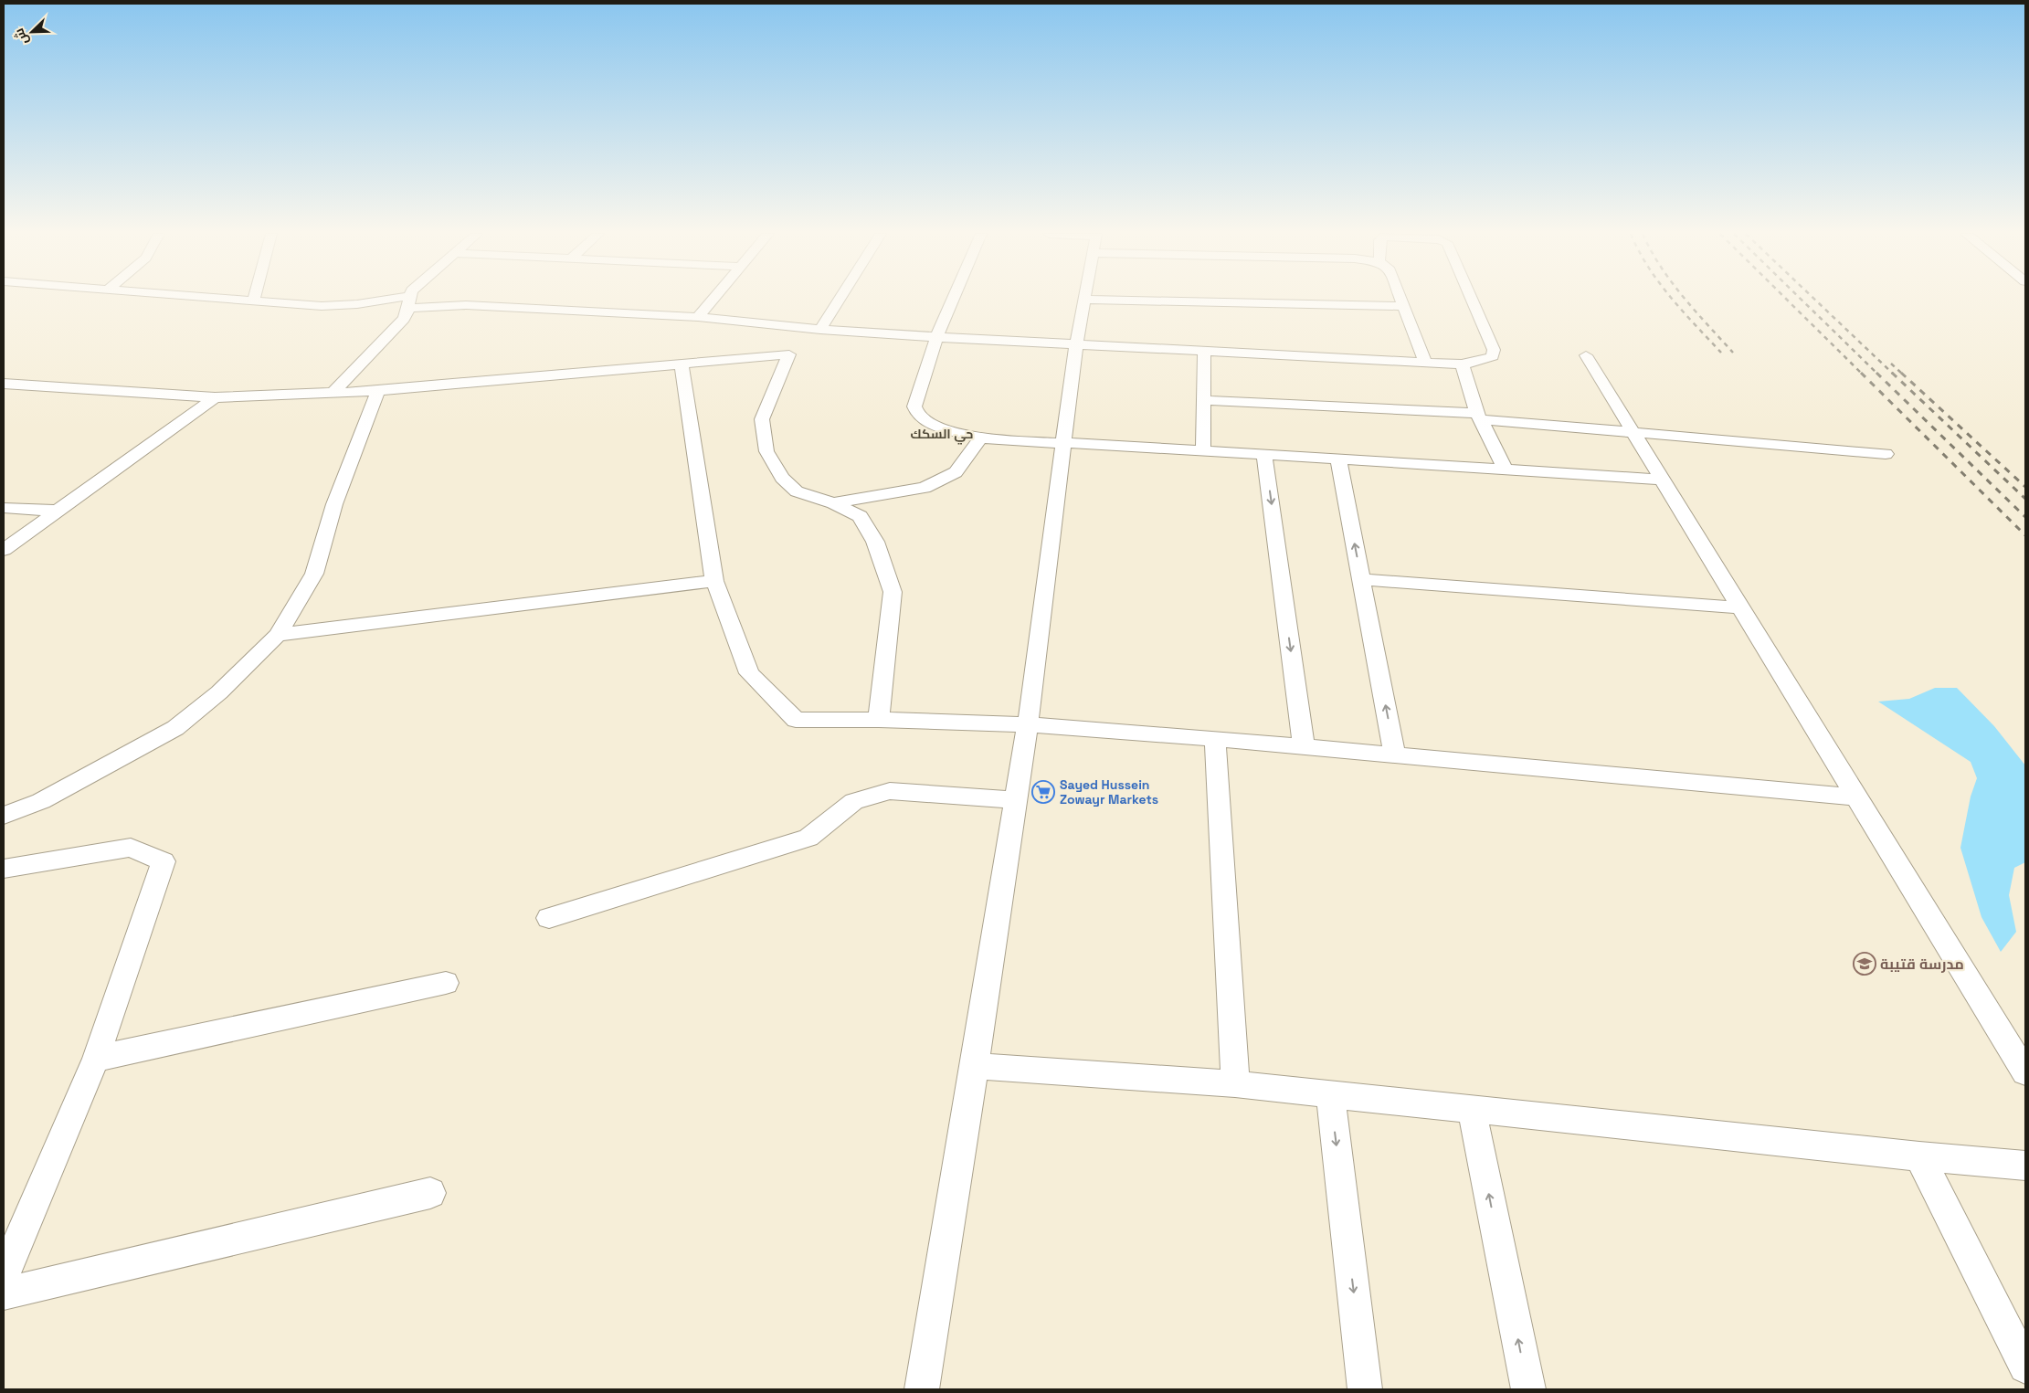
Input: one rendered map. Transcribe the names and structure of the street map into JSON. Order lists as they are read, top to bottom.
{
  "districts": ["حي السكك"],
  "places": {
    "supermarket": ["Sayed Hussein Zowayr Markets"],
    "school or university": ["مدرسة قتيبة"]
  },
  "north": "bottom left"
}
